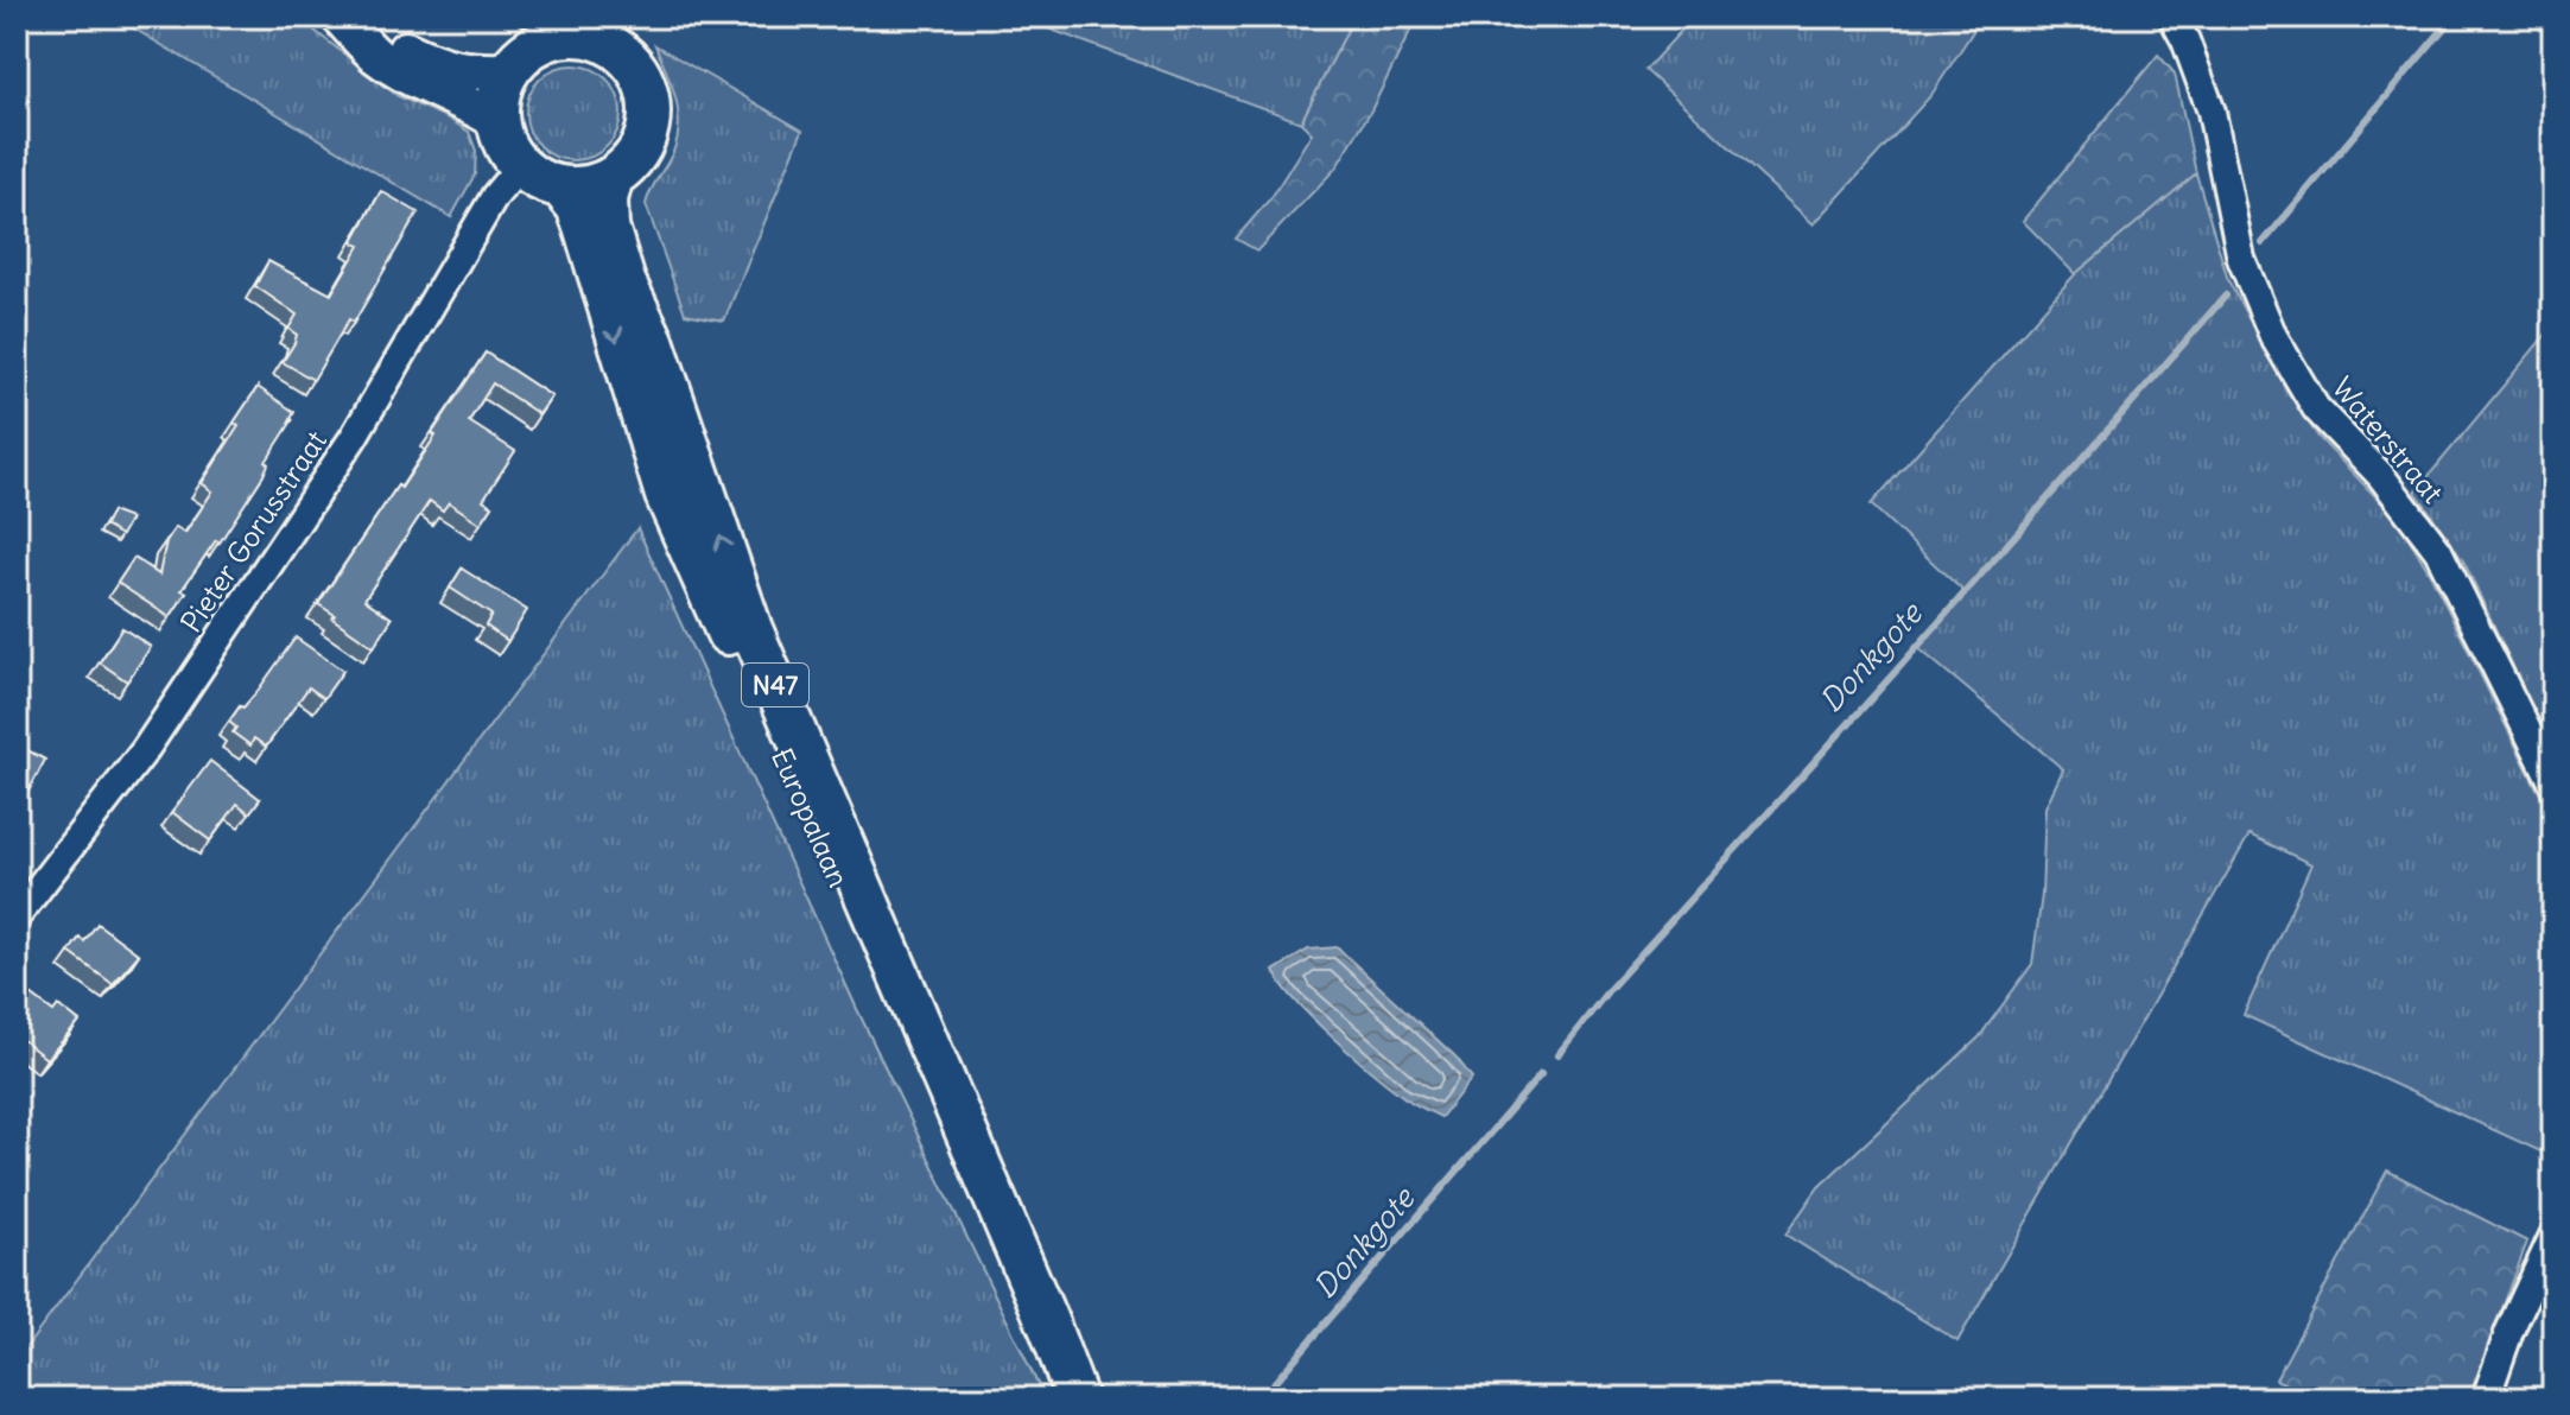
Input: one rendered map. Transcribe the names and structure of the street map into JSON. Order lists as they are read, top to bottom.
{
  "streets": {
    "main road": ["N47", "Europalaan"],
    "street": ["Waterstraat", "Pieter Gorusstraat"]
  },
  "crossings": [
    ["Pieter Gorusstraat", "Europalaan"]
  ],
  "water": ["Donkgote"]
}
